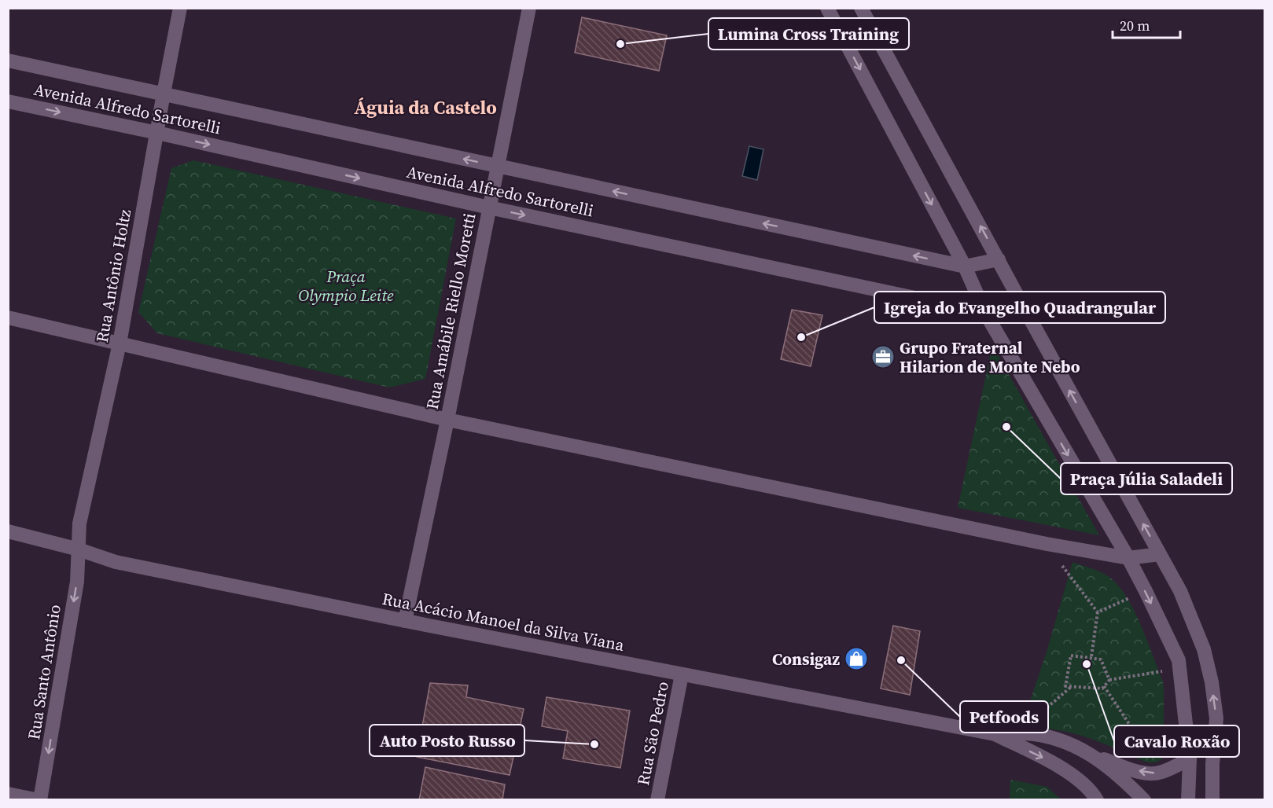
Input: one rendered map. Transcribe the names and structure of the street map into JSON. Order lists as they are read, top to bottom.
{
  "streets": {
    "street": [
      "Avenida Alfredo Sartorelli",
      "Rua Antônio Holtz",
      "Rua Amábile Riello Moretti",
      "Rua Acácio Manoel da Silva Viana",
      "Rua Santo Antônio",
      "Rua São Pedro"
    ]
  },
  "crossings": [
    ["Avenida Alfredo Sartorelli", "Rua Antônio Holtz"],
    ["Avenida Alfredo Sartorelli", "Rua Amábile Riello Moretti"],
    ["Rua Antônio Holtz", "Rua Acácio Manoel da Silva Viana"],
    ["Rua Antônio Holtz", "Rua Santo Antônio"],
    ["Rua Amábile Riello Moretti", "Rua Acácio Manoel da Silva Viana"],
    ["Rua Acácio Manoel da Silva Viana", "Rua Santo Antônio"],
    ["Rua Acácio Manoel da Silva Viana", "Rua São Pedro"]
  ],
  "one_way": ["Rua Santo Antônio"],
  "districts": ["Águia da Castelo"],
  "parks": ["Praça Olympio Leite"],
  "places": {
    "other": [
      "Lumina Cross Training",
      "Igreja do Evangelho Quadrangular",
      "Praça Júlia Saladeli",
      "Petfoods",
      "Cavalo Roxão",
      "Auto Posto Russo"
    ],
    "office": ["Grupo Fraternal Hilarion de Monte Nebo"],
    "shop": ["Consigaz"]
  },
  "scale_bar": "20 m"
}
